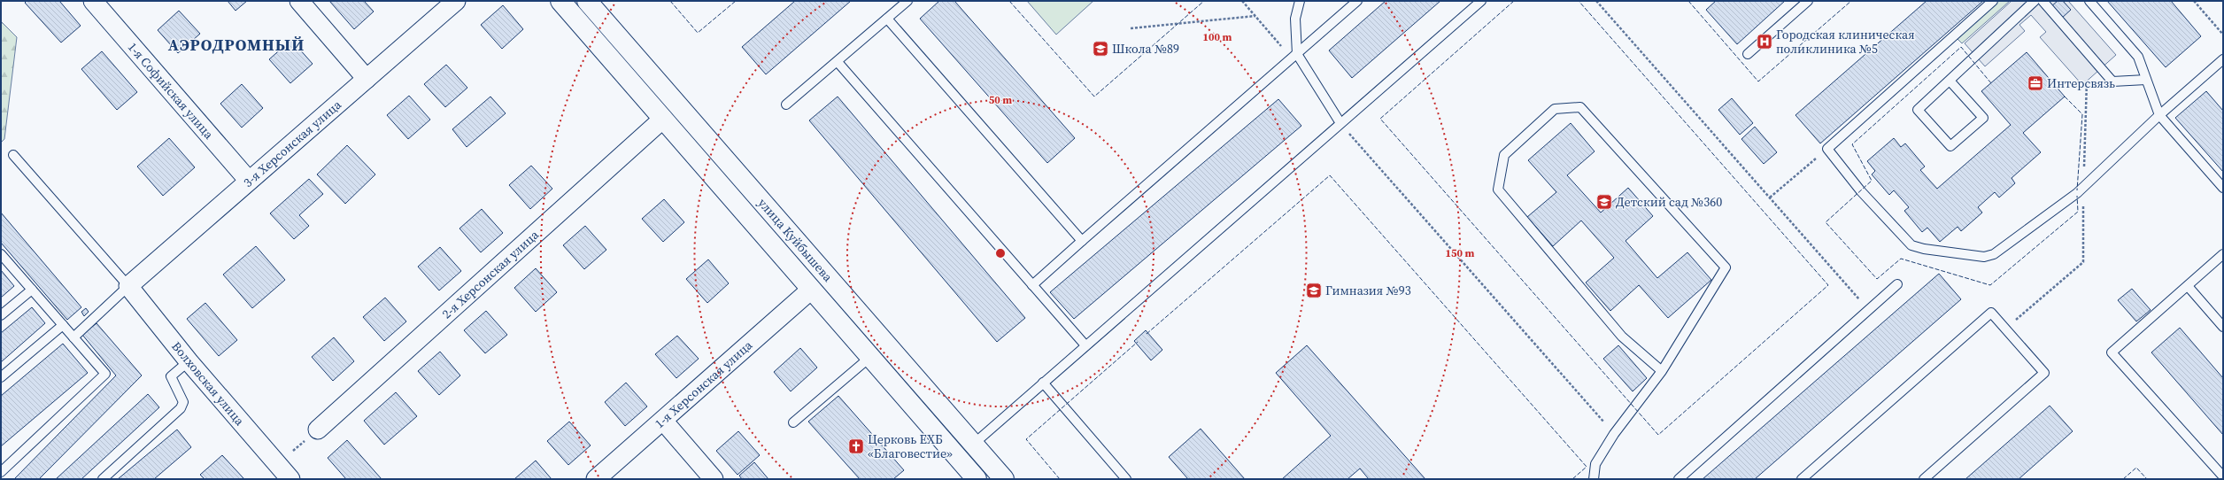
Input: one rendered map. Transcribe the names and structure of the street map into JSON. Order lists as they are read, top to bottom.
{
  "streets": {
    "main road": ["улица Куйбышева"],
    "street": [
      "1-я Софийская улица",
      "3-я Херсонская улица",
      "2-я Херсонская улица",
      "Волховская улица",
      "1-я Херсонская улица"
    ]
  },
  "crossings": [
    ["1-я Софийская улица", "3-я Херсонская улица"],
    ["3-я Херсонская улица", "Волховская улица"],
    ["улица Куйбышева", "2-я Херсонская улица"],
    ["улица Куйбышева", "1-я Херсонская улица"]
  ],
  "districts": ["АЭРОДРОМНЫЙ"],
  "places": {
    "hospital": ["Городская клиническая поликлиника №5"],
    "school or university": ["Школа №89", "Детский сад №360", "Гимназия №93"],
    "office": ["Интерсвязь"],
    "church": ["Церковь ЕХБ «Благовестие»"]
  },
  "rings": ["100 m", "50 m", "150 m"]
}
